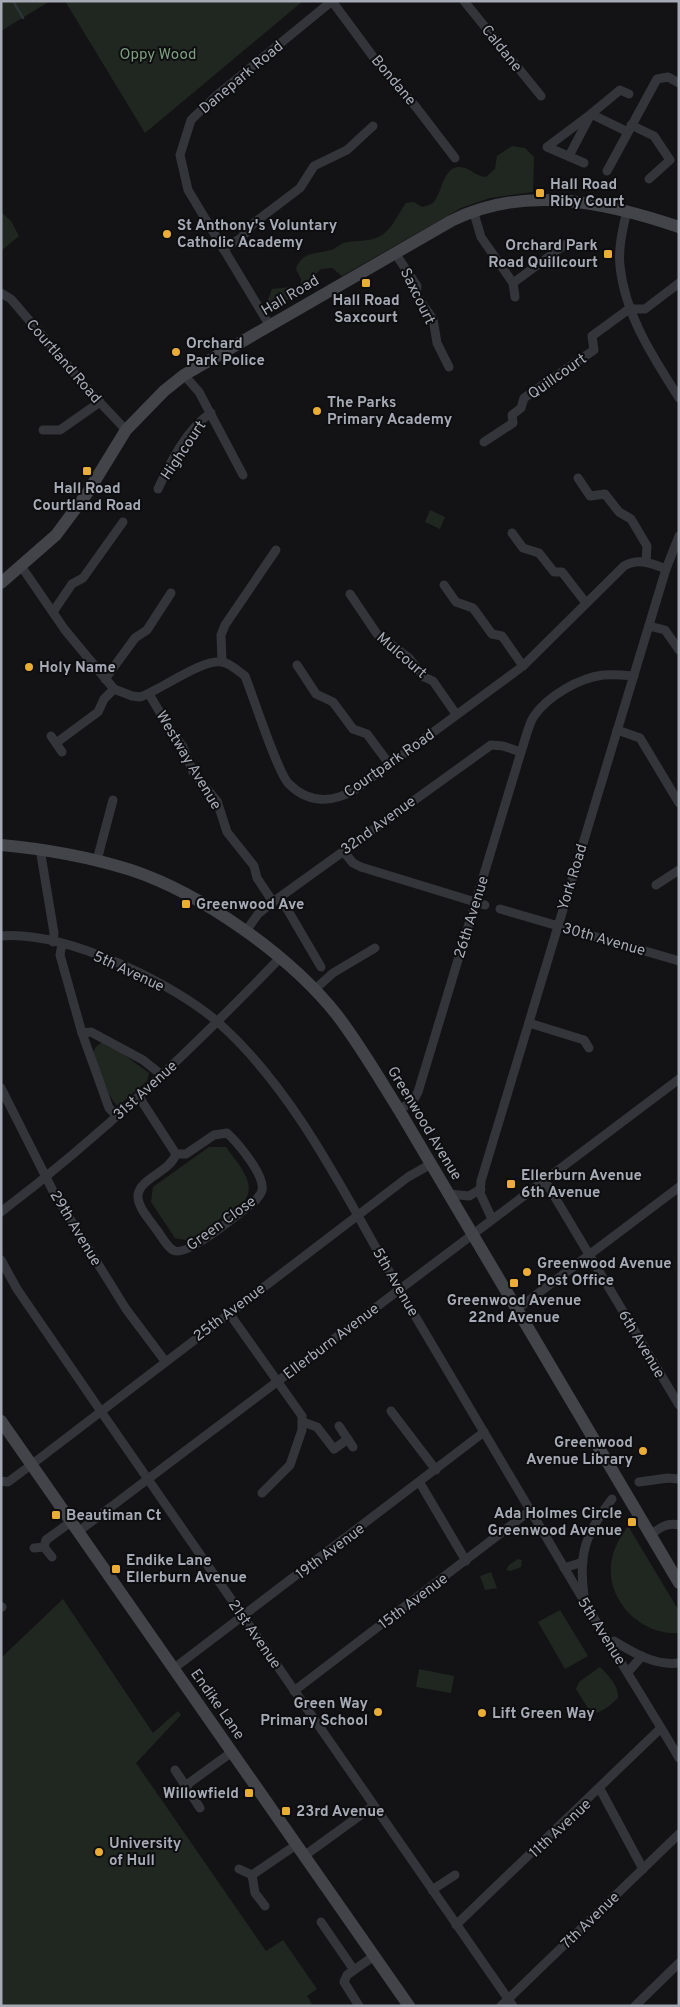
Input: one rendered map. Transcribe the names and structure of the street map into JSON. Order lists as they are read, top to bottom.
{
  "streets": {
    "street": [
      "Caldane",
      "Danepark Road",
      "Bondane",
      "Hall Road",
      "Saxcourt",
      "Courtland Road",
      "Quillcourt",
      "Highcourt",
      "Mulcourt",
      "Westway Avenue",
      "Courtpark Road",
      "32nd Avenue",
      "York Road",
      "26th Avenue",
      "30th Avenue",
      "5th Avenue",
      "31st Avenue",
      "Greenwood Avenue",
      "Green Close",
      "29th Avenue",
      "25th Avenue",
      "Ellerburn Avenue",
      "6th Avenue",
      "19th Avenue",
      "15th Avenue",
      "21st Avenue",
      "Endike Lane",
      "11th Avenue",
      "7th Avenue"
    ]
  },
  "crossings": [
    ["Danepark Road", "Bondane"],
    ["Danepark Road", "Hall Road"],
    ["Hall Road", "Saxcourt"],
    ["Hall Road", "Courtland Road"],
    ["Mulcourt", "Courtpark Road"],
    ["Westway Avenue", "32nd Avenue"],
    ["32nd Avenue", "26th Avenue"],
    ["32nd Avenue", "Greenwood Avenue"],
    ["York Road", "26th Avenue"],
    ["York Road", "30th Avenue"],
    ["York Road", "Ellerburn Avenue"],
    ["26th Avenue", "Greenwood Avenue"],
    ["5th Avenue", "31st Avenue"],
    ["5th Avenue", "25th Avenue"],
    ["5th Avenue", "Ellerburn Avenue"],
    ["5th Avenue", "19th Avenue"],
    ["5th Avenue", "15th Avenue"],
    ["5th Avenue", "11th Avenue"],
    ["31st Avenue", "Greenwood Avenue"],
    ["31st Avenue", "29th Avenue"],
    ["Greenwood Avenue", "25th Avenue"],
    ["Greenwood Avenue", "Ellerburn Avenue"],
    ["29th Avenue", "25th Avenue"],
    ["25th Avenue", "21st Avenue"],
    ["25th Avenue", "Endike Lane"],
    ["Ellerburn Avenue", "6th Avenue"],
    ["Ellerburn Avenue", "21st Avenue"],
    ["Ellerburn Avenue", "Endike Lane"],
    ["19th Avenue", "21st Avenue"],
    ["19th Avenue", "Endike Lane"],
    ["15th Avenue", "21st Avenue"],
    ["21st Avenue", "11th Avenue"],
    ["21st Avenue", "7th Avenue"]
  ],
  "parks": ["Oppy Wood"],
  "places": {
    "transit": [
      "Hall Road Riby Court",
      "Orchard Park Road Quillcourt",
      "Hall Road Saxcourt",
      "Hall Road Courtland Road",
      "Greenwood Ave",
      "Ellerburn Avenue 6th Avenue",
      "Greenwood Avenue 22nd Avenue",
      "Beautiman Ct",
      "Ada Holmes Circle Greenwood Avenue",
      "Endike Lane Ellerburn Avenue",
      "Willowfield",
      "23rd Avenue"
    ],
    "other": [
      "St Anthony's Voluntary Catholic Academy",
      "Orchard Park Police",
      "The Parks Primary Academy",
      "Holy Name",
      "Greenwood Avenue Post Office",
      "Greenwood Avenue Library",
      "Green Way Primary School",
      "Lift Green Way",
      "University of Hull"
    ]
  }
}
